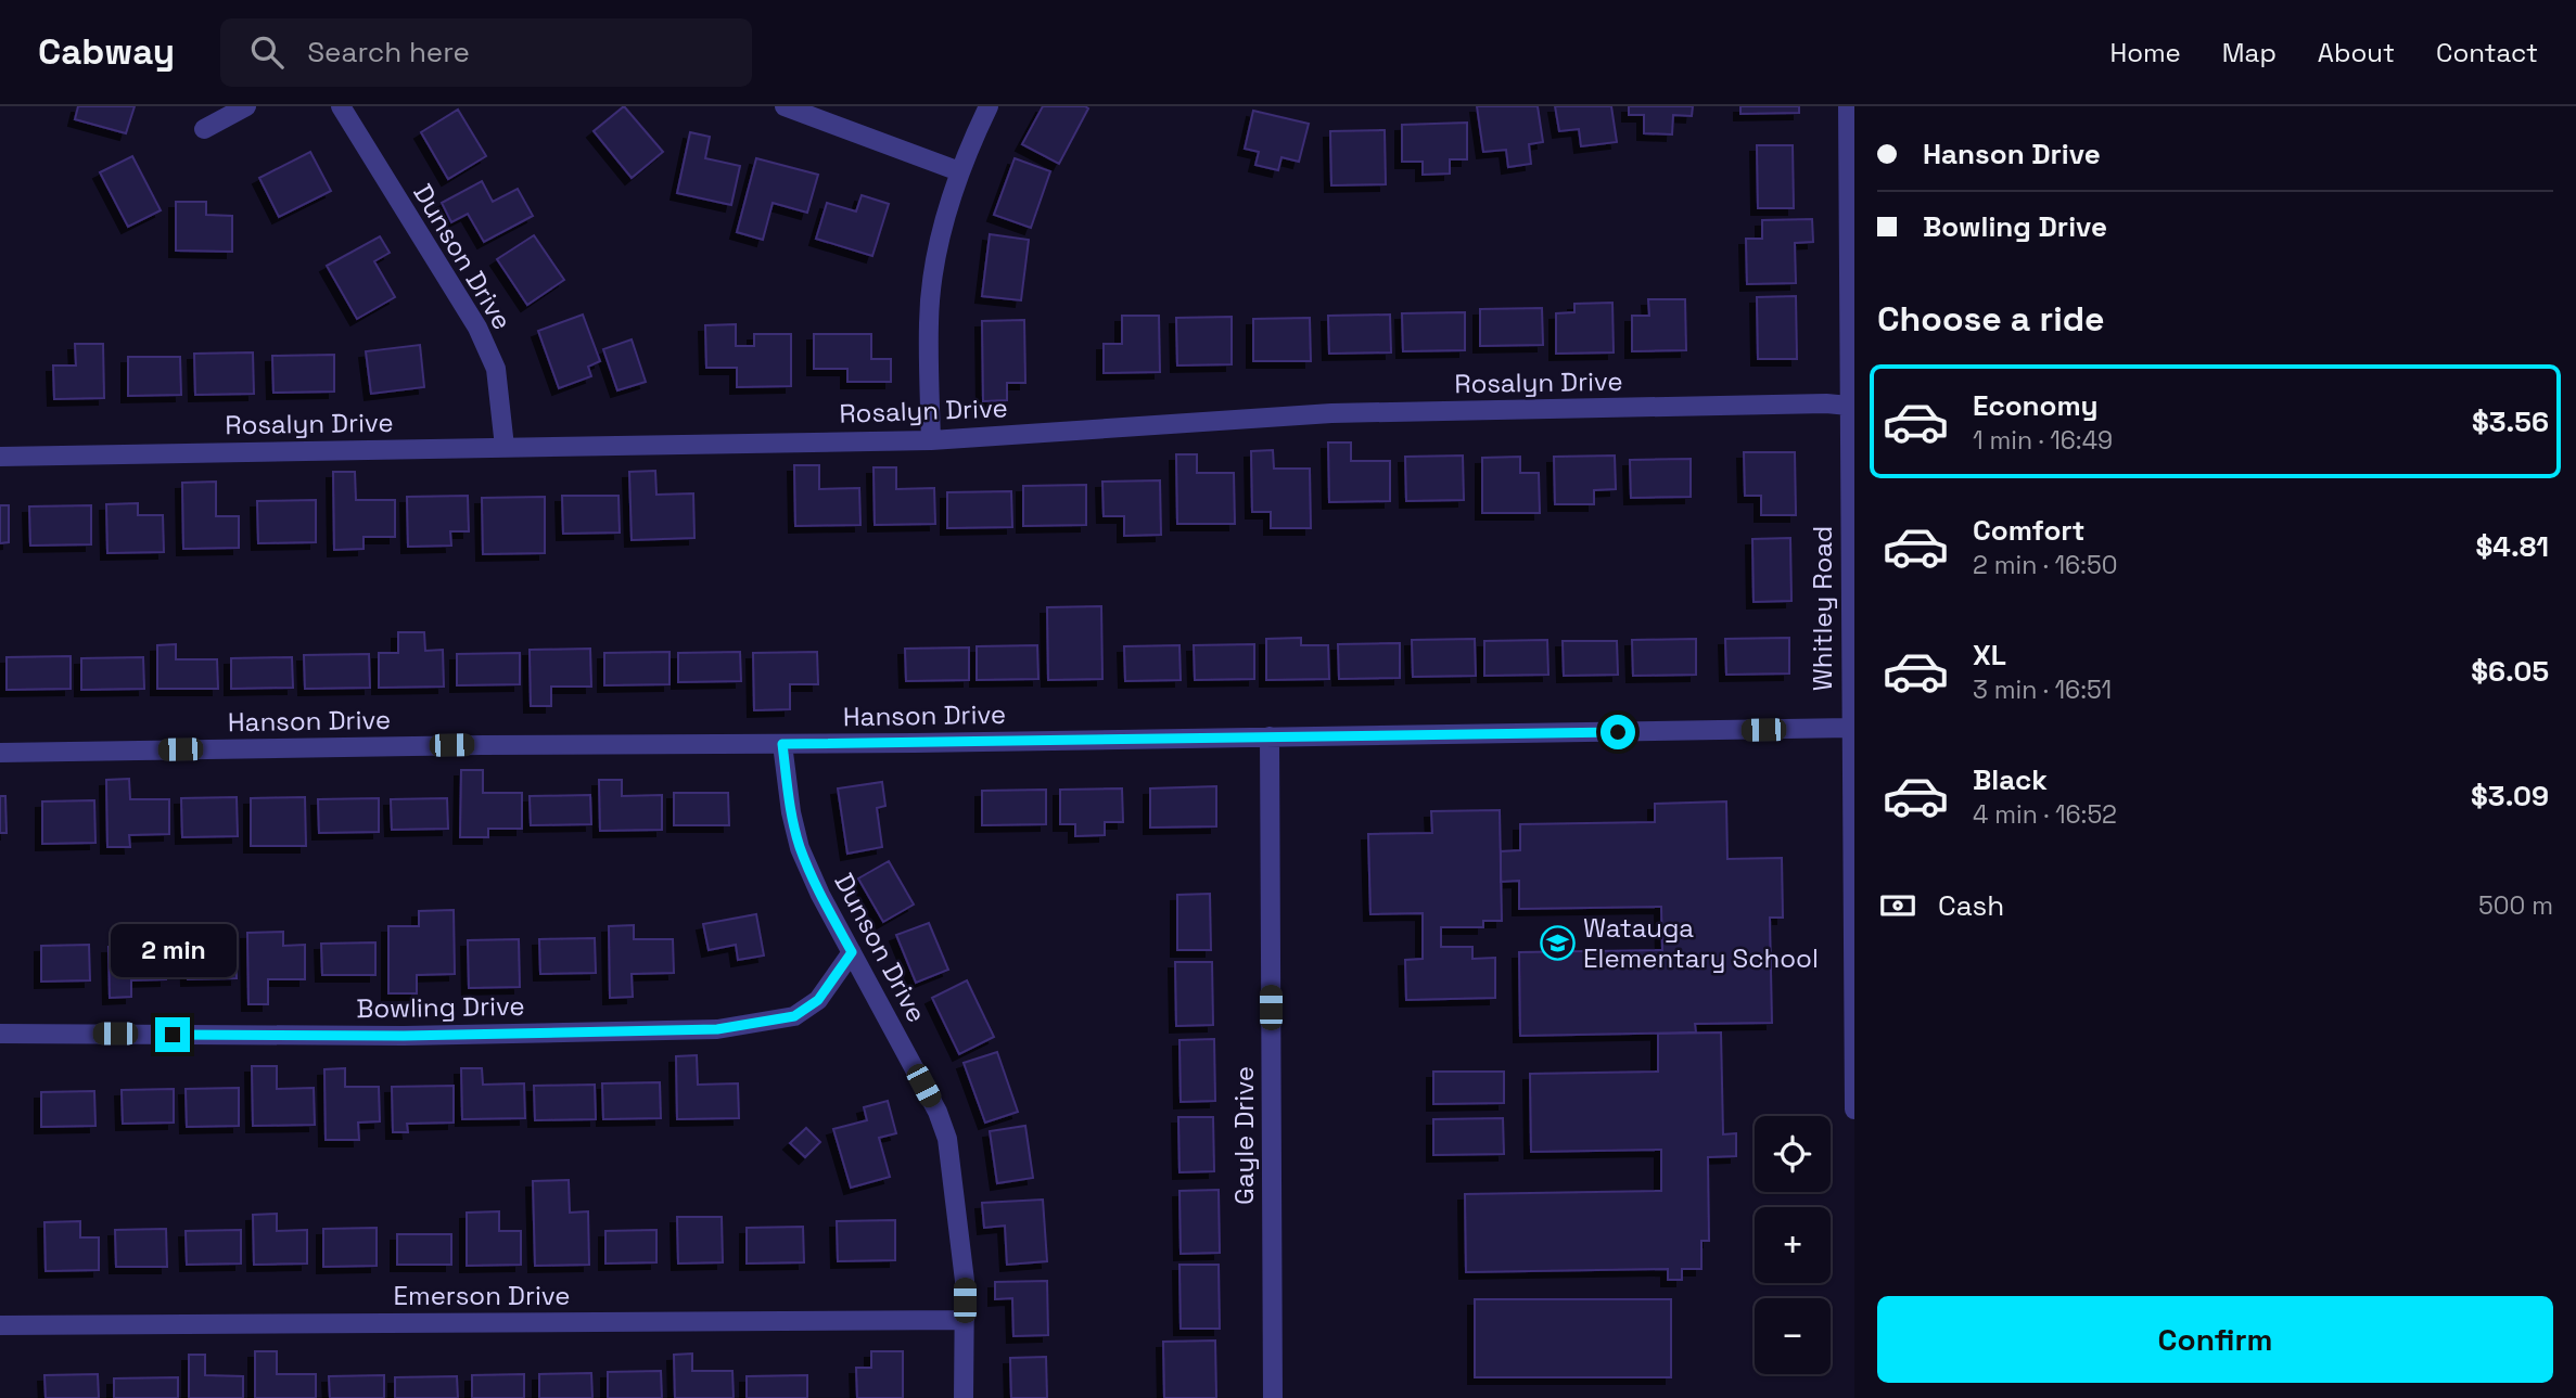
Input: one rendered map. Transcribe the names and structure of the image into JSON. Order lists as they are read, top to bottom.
{
  "streets": {
    "street": [
      "Dunson Drive",
      "Rosalyn Drive",
      "Whitley Road",
      "Hanson Drive",
      "Bowling Drive",
      "Gayle Drive",
      "Emerson Drive"
    ]
  },
  "crossings": [
    ["Dunson Drive", "Rosalyn Drive"],
    ["Dunson Drive", "Hanson Drive"],
    ["Dunson Drive", "Bowling Drive"],
    ["Dunson Drive", "Emerson Drive"],
    ["Rosalyn Drive", "Whitley Road"],
    ["Whitley Road", "Hanson Drive"],
    ["Hanson Drive", "Gayle Drive"]
  ],
  "places": {
    "school or university": ["Watauga Elementary School"]
  },
  "page": {
    "header": "Cabway",
    "search": "Search here",
    "nav": [
      "Home",
      "Map",
      "About",
      "Contact"
    ],
    "banner": ["Hanson Drive", "Bowling Drive"],
    "heading": "Choose a ride",
    "list": [
      {
        "name": "Economy",
        "note": "1 min · 16:49",
        "value": "$3.56"
      },
      {
        "name": "Comfort",
        "note": "2 min · 16:50",
        "value": "$4.81"
      },
      {
        "name": "XL",
        "note": "3 min · 16:51",
        "value": "$6.05"
      },
      {
        "name": "Black",
        "note": "4 min · 16:52",
        "value": "$3.09"
      }
    ],
    "pay": ["Cash", "500 m"],
    "bubble": "2 min",
    "map_buttons": ["+", "−"],
    "buttons": "Confirm"
  }
}
